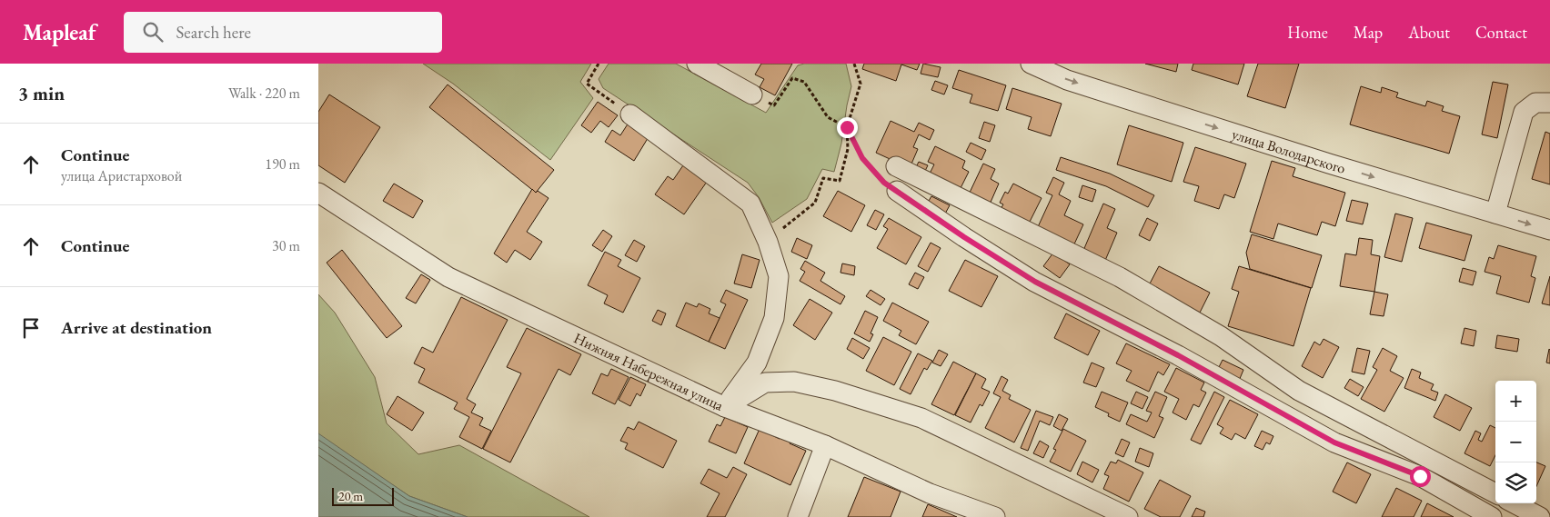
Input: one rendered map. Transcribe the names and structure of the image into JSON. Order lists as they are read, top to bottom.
{
  "streets": {
    "street": ["улица Володарского", "Нижняя Набережная улица"]
  },
  "scale_bar": "20 m",
  "page": {
    "header": "Mapleaf",
    "search": "Search here",
    "nav": [
      "Home",
      "Map",
      "About",
      "Contact"
    ],
    "heading": ["3 min", "Walk · 220 m"],
    "list": [
      ["Continue", "улица Аристарховой", "190 m"],
      ["Continue", "30 m"],
      "Arrive at destination"
    ],
    "map_buttons": ["+", "−"],
    "scale": "20 m"
  }
}
